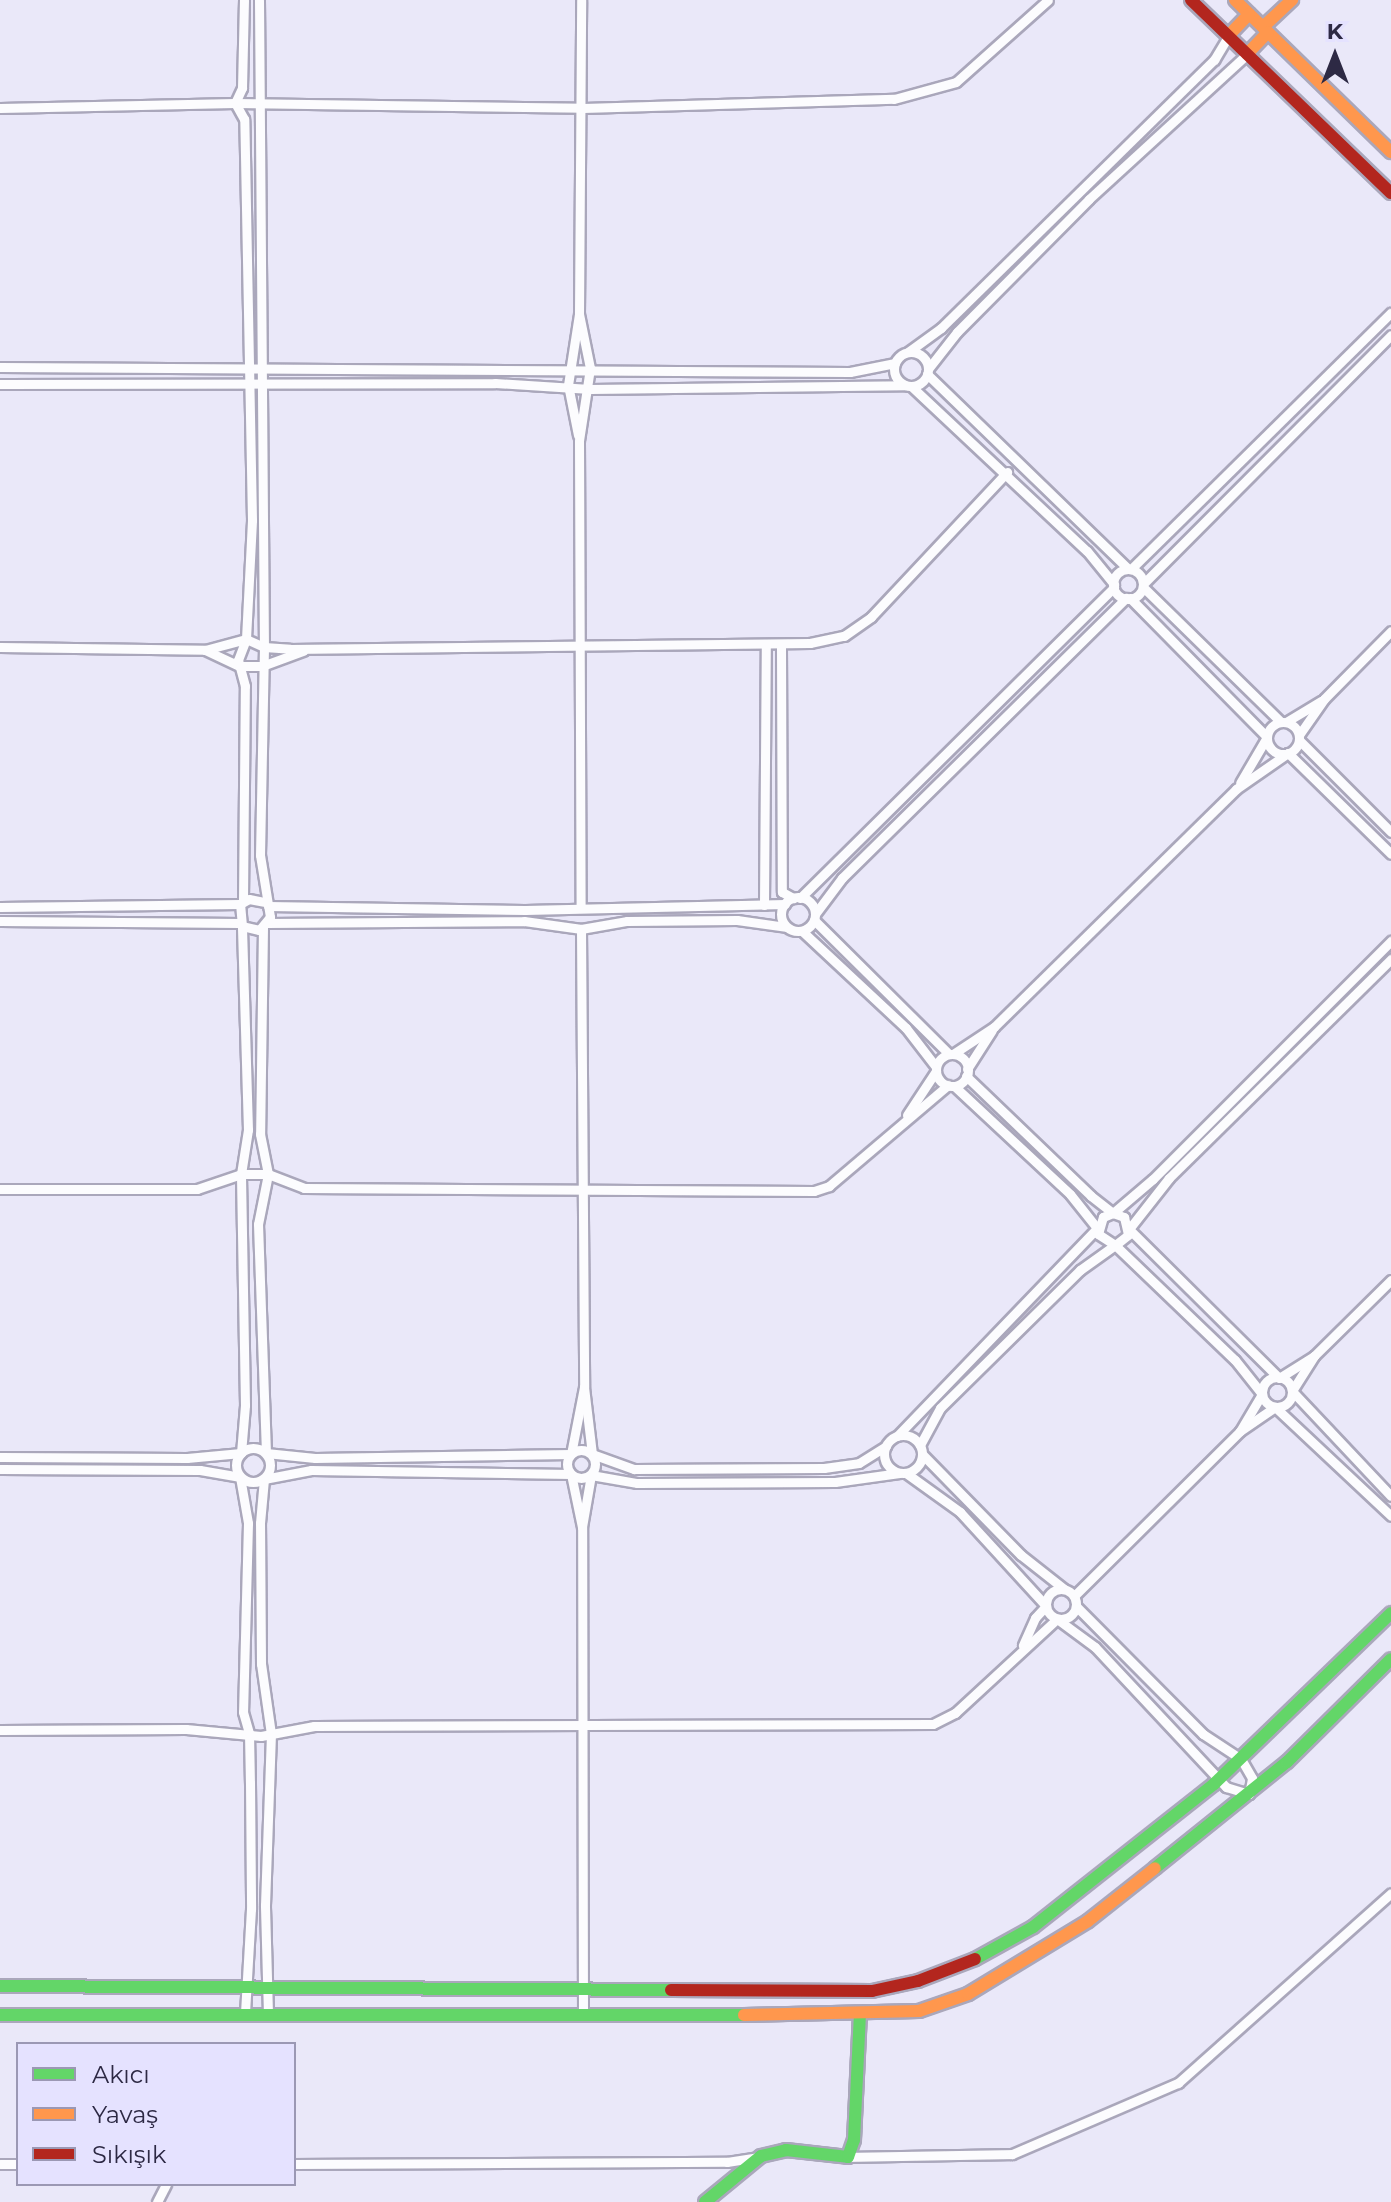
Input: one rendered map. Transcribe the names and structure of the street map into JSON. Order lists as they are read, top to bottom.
{
  "legend": ["Akıcı", "Yavaş", "Sıkışık"],
  "north": "top"
}
